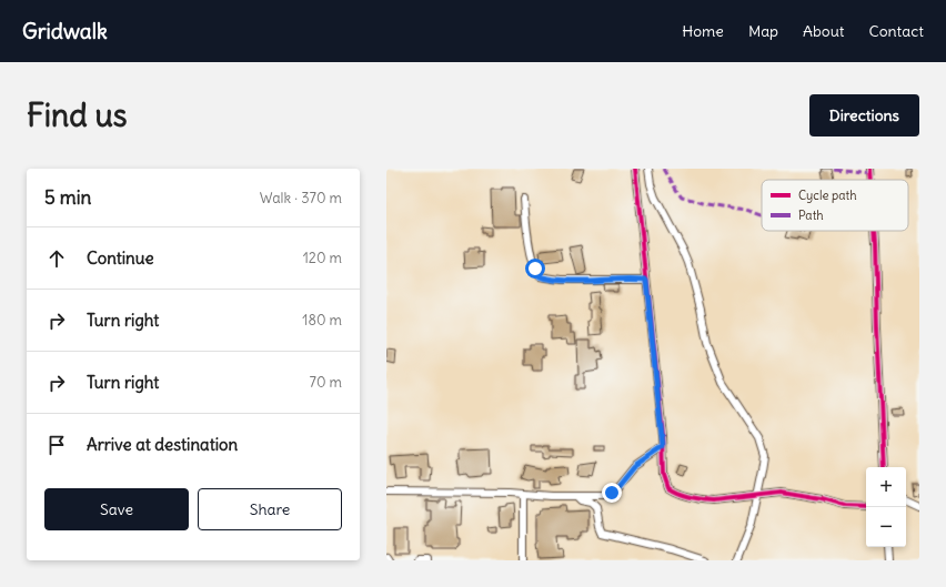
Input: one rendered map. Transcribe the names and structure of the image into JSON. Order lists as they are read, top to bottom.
{
  "legend": ["Cycle path", "Path"],
  "page": {
    "header": "Gridwalk",
    "nav": [
      "Home",
      "Map",
      "About",
      "Contact"
    ],
    "buttons": [
      "Directions",
      ["Save", "Share"]
    ],
    "title": "Find us",
    "heading": ["5 min", "Walk · 370 m"],
    "list": [
      ["Continue", "120 m"],
      ["Turn right", "180 m"],
      ["Turn right", "70 m"],
      "Arrive at destination"
    ],
    "map_buttons": ["+", "−"]
  }
}
